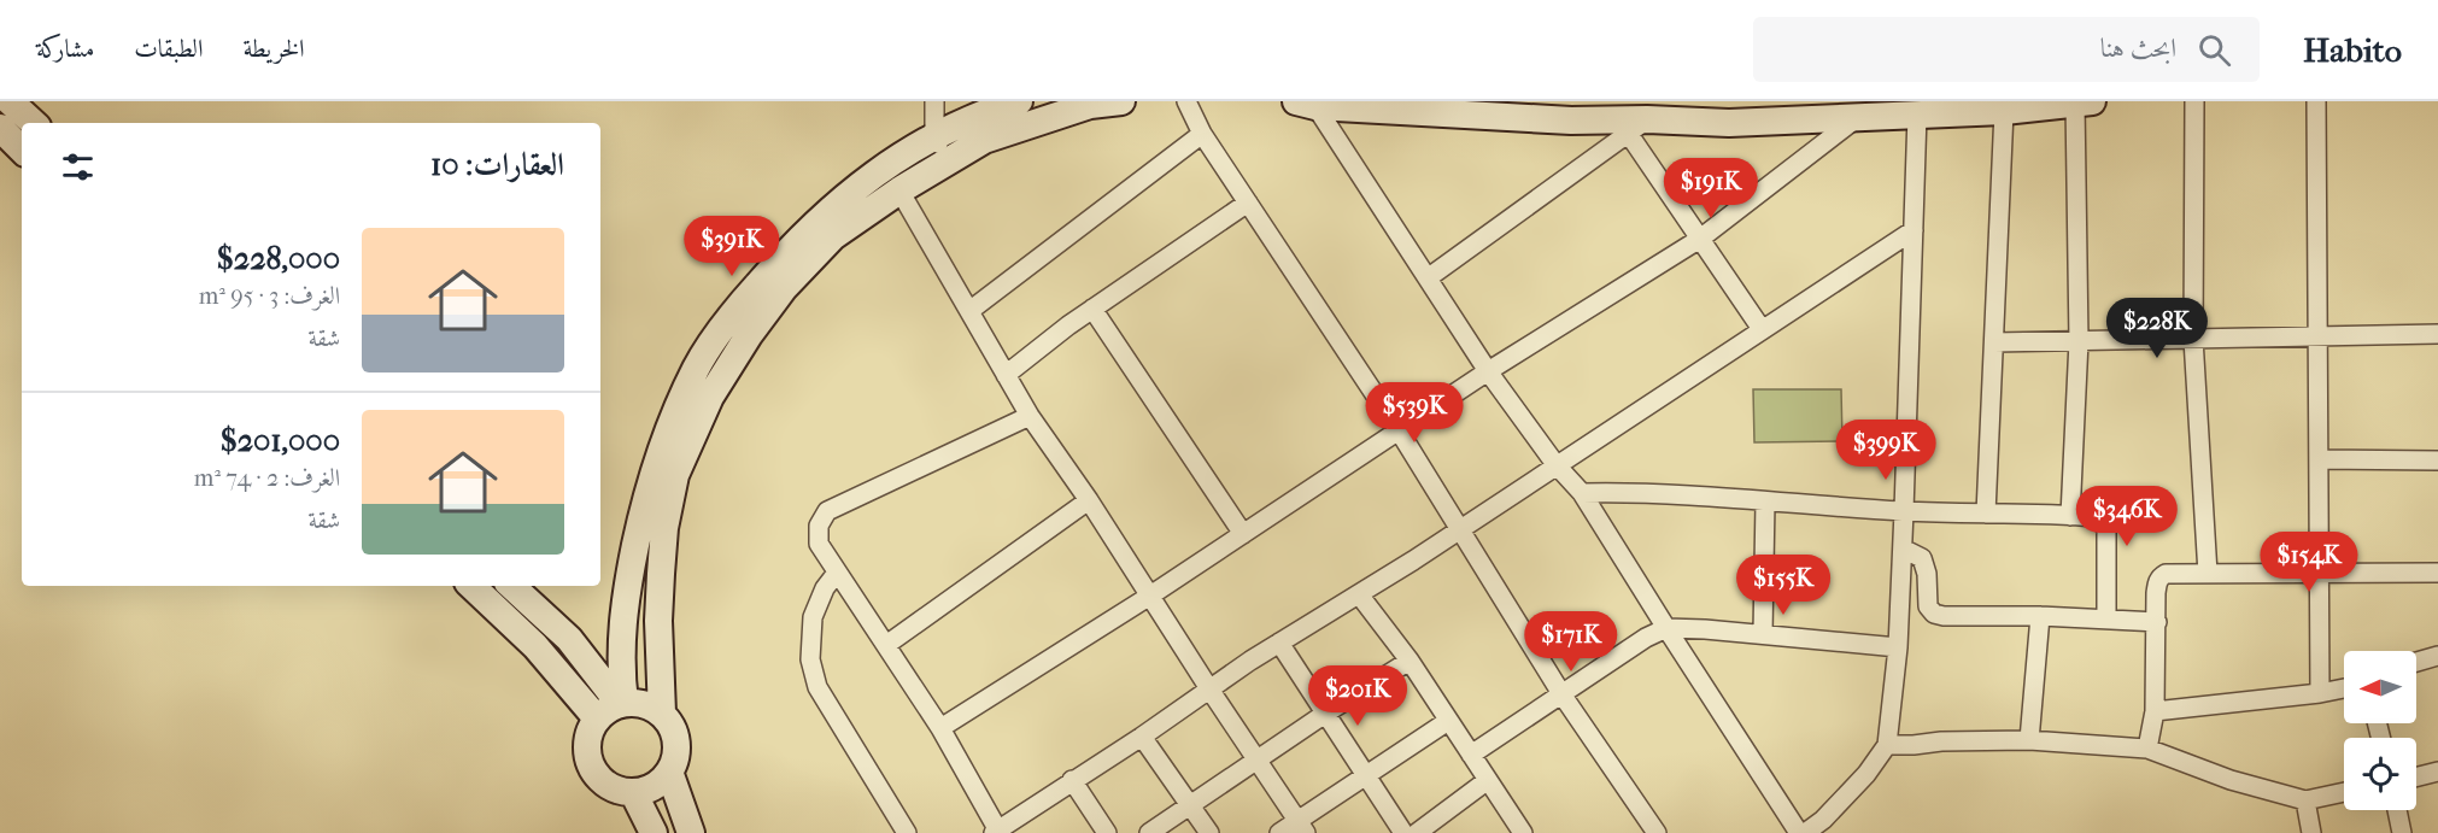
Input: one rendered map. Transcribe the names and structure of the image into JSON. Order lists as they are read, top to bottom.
{
  "north": "left",
  "page": {
    "header": "Habito",
    "search": "ابحث هنا",
    "nav": ["الخريطة", "الطبقات", "مشاركة"],
    "heading": "العقارات: 10",
    "price": [
      "$191K",
      "$391K",
      "$228K",
      "$539K",
      "$399K",
      "$346K",
      "$154K",
      "$155K",
      "$171K",
      "$201K"
    ],
    "list": [
      {
        "name": "$228,000",
        "note": "الغرف: 3 · 95 m² · شقة"
      },
      {
        "name": "$201,000",
        "note": "الغرف: 2 · 74 m² · شقة"
      }
    ]
  }
}
